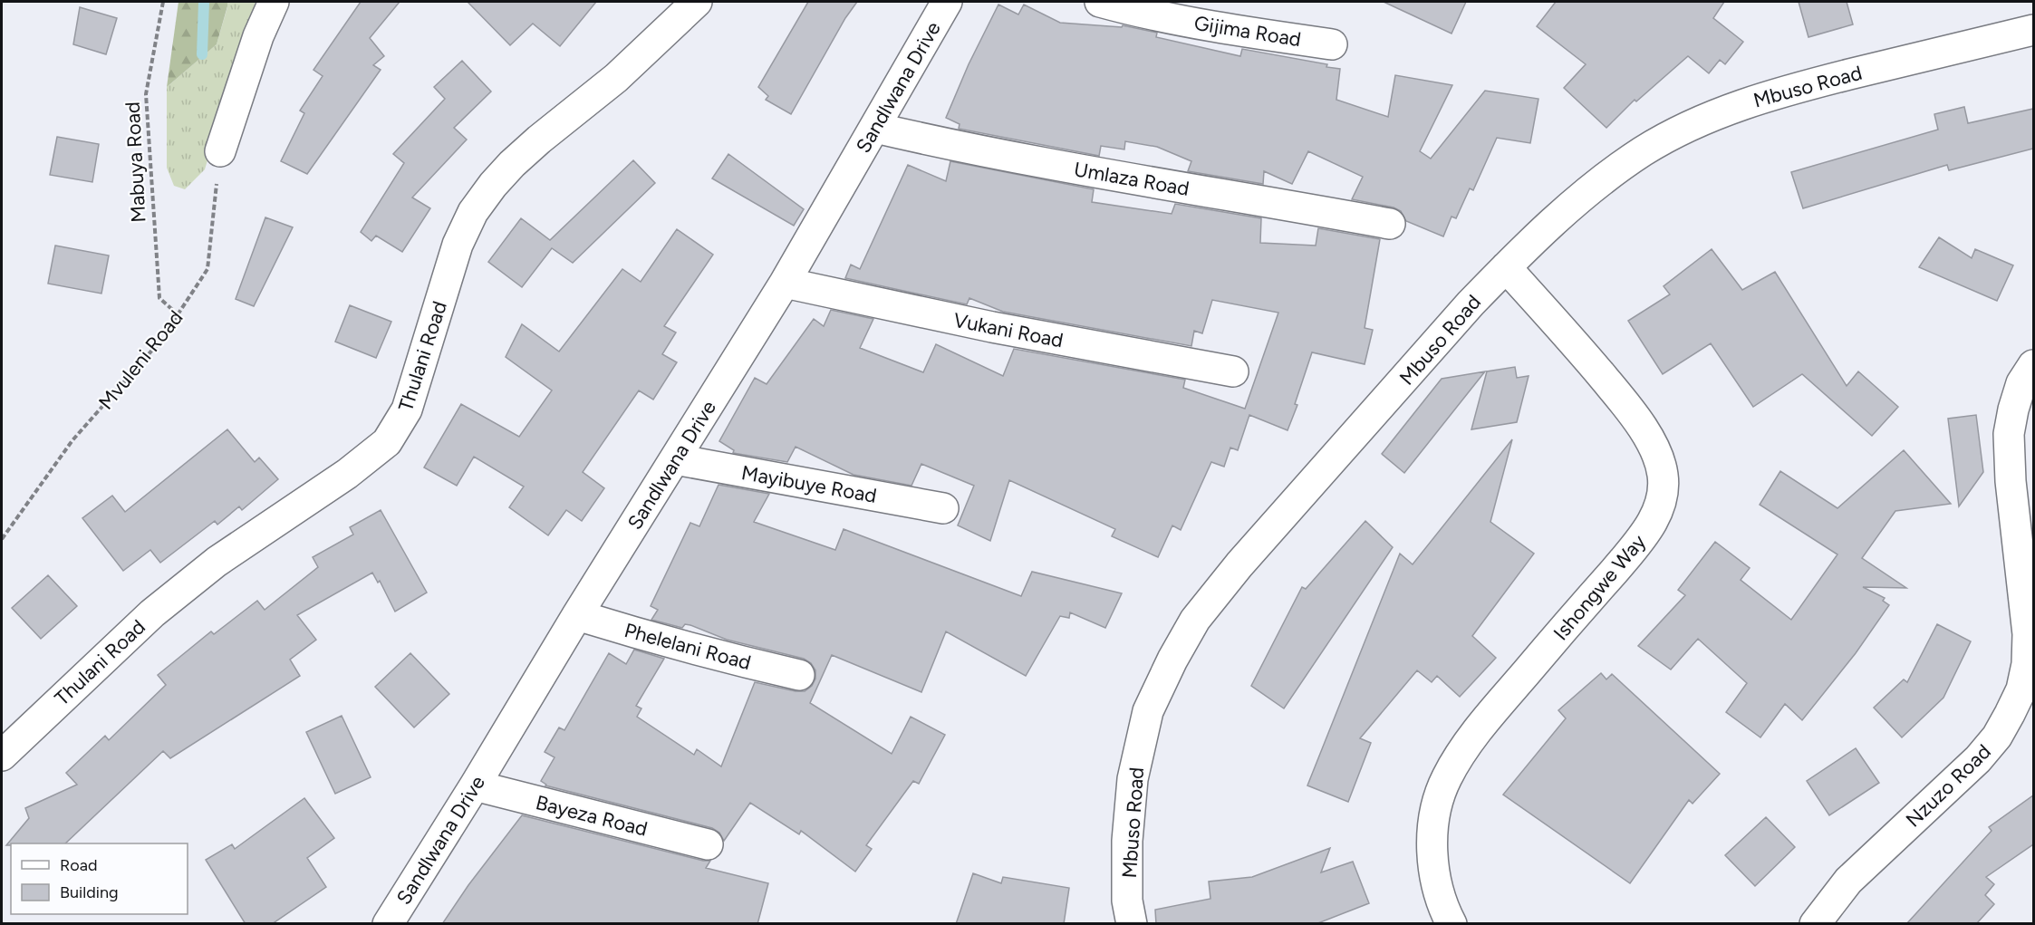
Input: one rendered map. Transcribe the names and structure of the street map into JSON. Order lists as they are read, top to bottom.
{
  "streets": {
    "street": [
      "Gijima Road",
      "Mbuso Road",
      "Sandlwana Drive",
      "Umlaza Road",
      "Vukani Road",
      "Thulani Road",
      "Mayibuye Road",
      "Ishongwe Way",
      "Phelelani Road",
      "Nzuzo Road",
      "Bayeza Road"
    ],
    "path": ["Mabuya Road", "Mvuleni Road"]
  },
  "crossings": [
    ["Mbuso Road", "Ishongwe Way"],
    ["Sandlwana Drive", "Umlaza Road"],
    ["Sandlwana Drive", "Vukani Road"],
    ["Sandlwana Drive", "Mayibuye Road"],
    ["Sandlwana Drive", "Phelelani Road"],
    ["Sandlwana Drive", "Bayeza Road"],
    ["Mabuya Road", "Mvuleni Road"]
  ],
  "legend": ["Road", "Building"]
}
